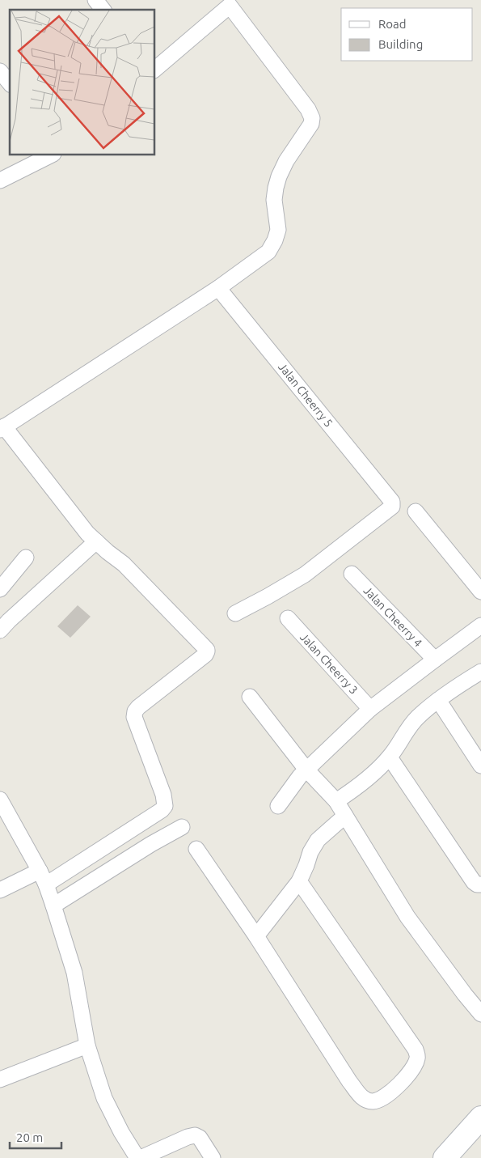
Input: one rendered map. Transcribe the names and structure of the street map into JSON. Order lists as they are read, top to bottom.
{
  "streets": {
    "street": ["Jalan Cheerry 5", "Jalan Cheerry 4", "Jalan Cheerry 3"]
  },
  "legend": ["Road", "Building"],
  "scale_bar": "20 m"
}
